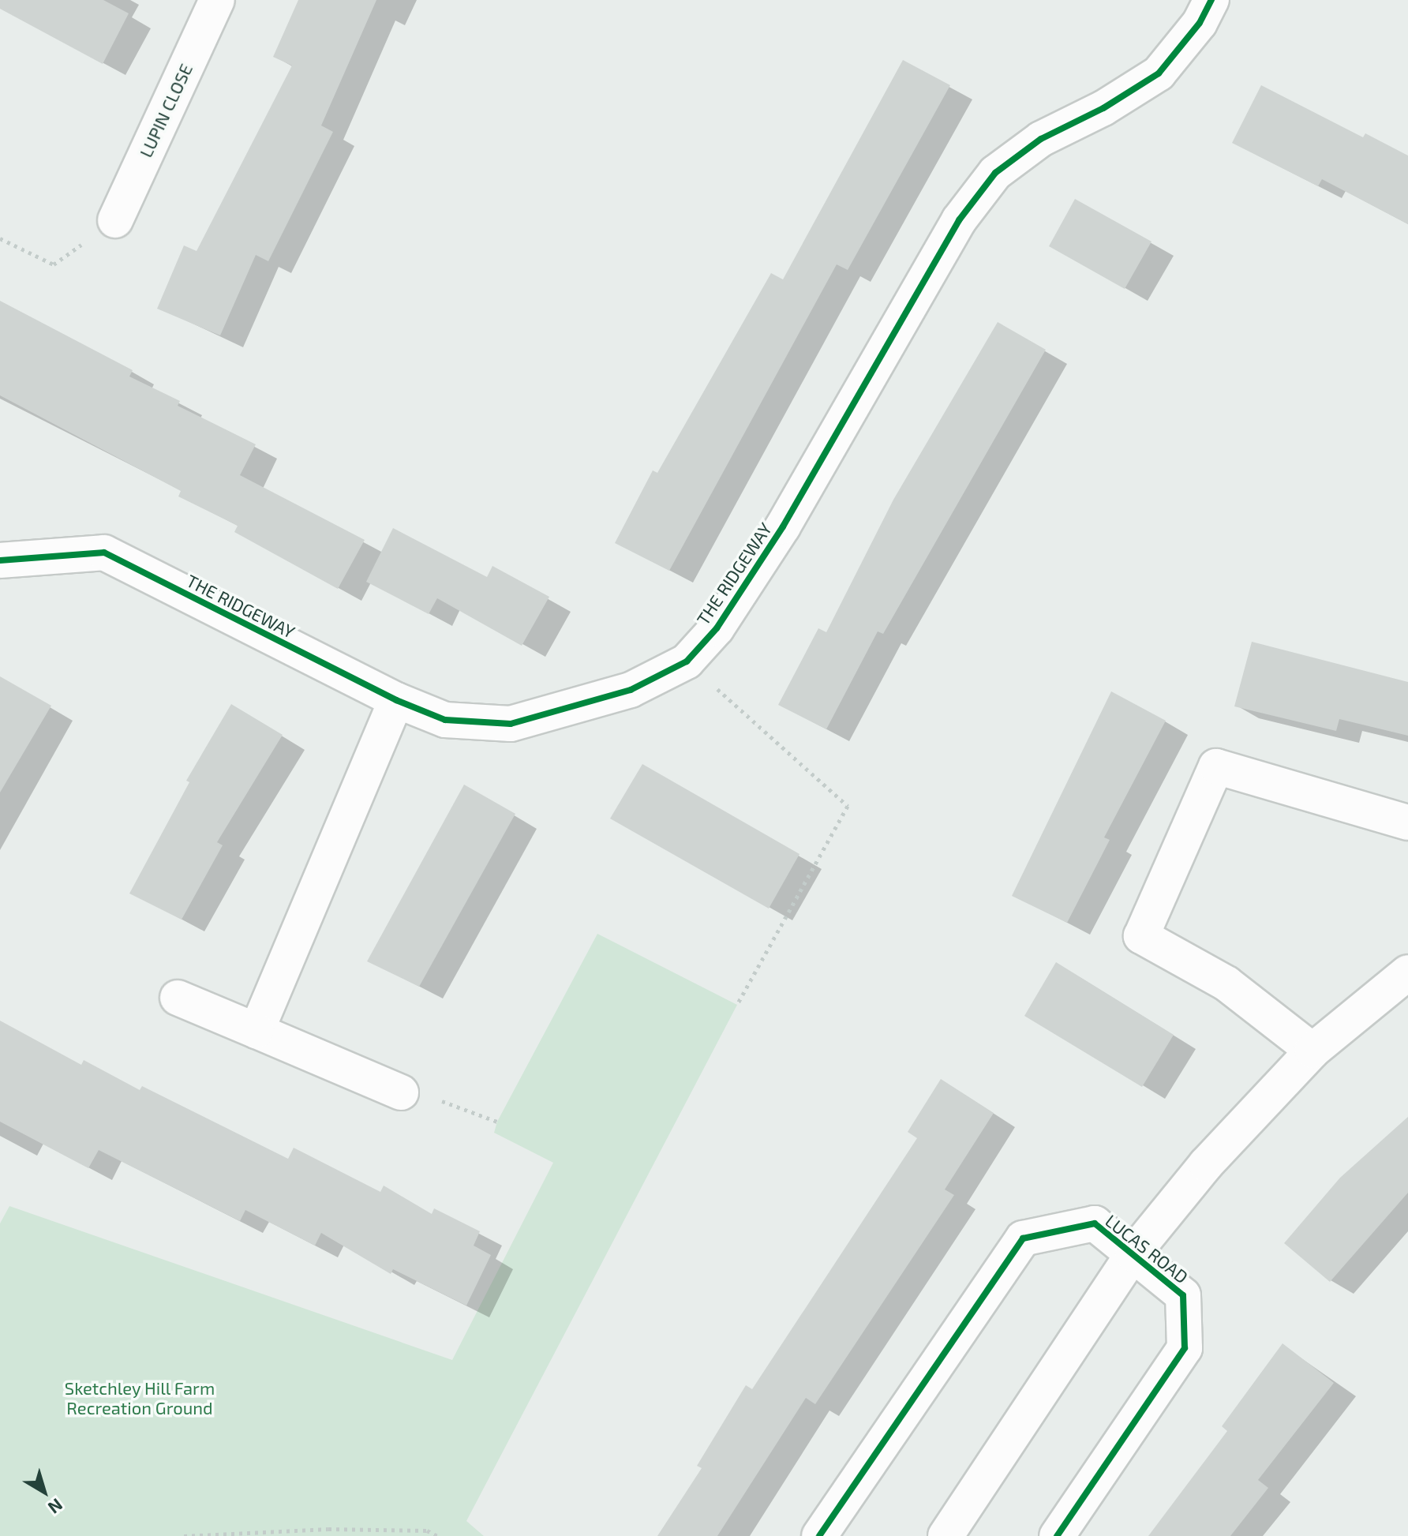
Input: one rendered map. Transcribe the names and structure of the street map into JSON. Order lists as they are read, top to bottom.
{
  "streets": {
    "street": ["LUPIN CLOSE", "THE RIDGEWAY", "LUCAS ROAD"]
  },
  "parks": ["Sketchley Hill Farm Recreation Ground"],
  "north": "bottom right"
}
